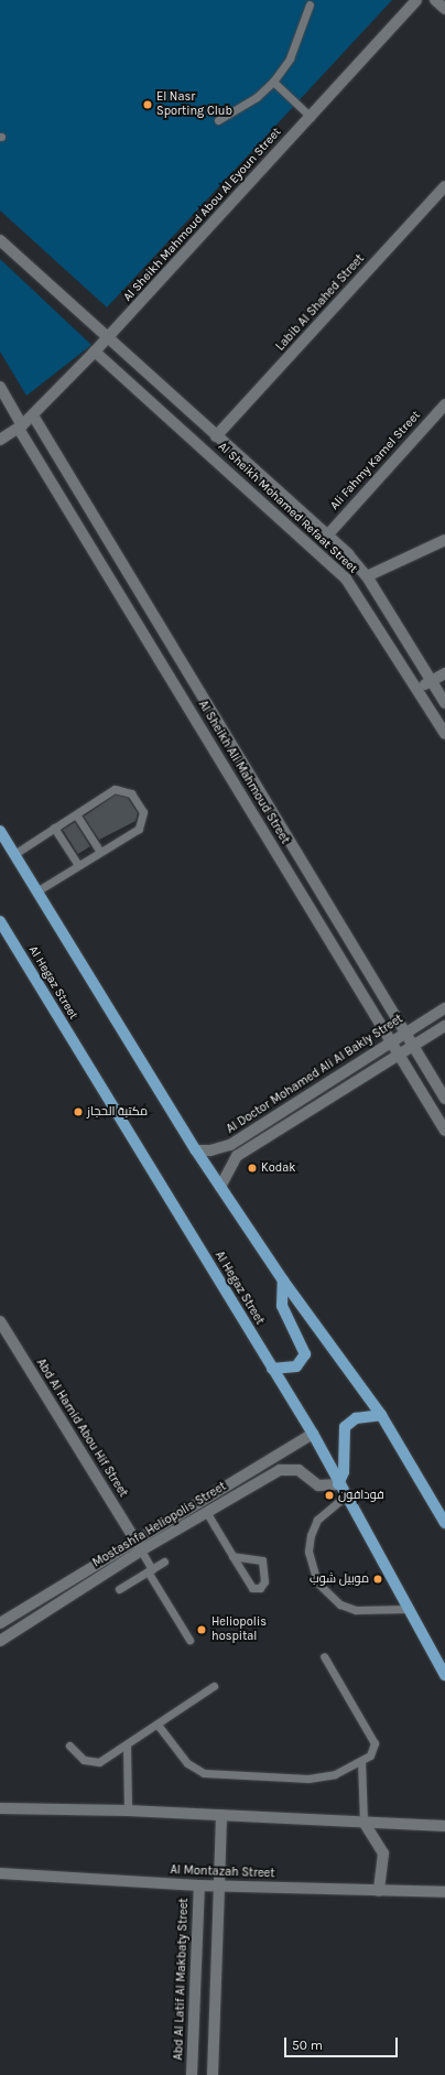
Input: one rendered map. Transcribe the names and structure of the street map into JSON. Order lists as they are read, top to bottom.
{
  "streets": {
    "main road": ["Al Hegaz Street"],
    "street": [
      "Al Sheikh Mahmoud Abou Al Eyoun Street",
      "Labib Al Shahed Street",
      "Ali Fahmy Kamel Street",
      "Al Sheikh Mohamed Refaat Street",
      "Al Sheikh Ali Mahmoud Street",
      "Al Doctor Mohamed Ali Al Bakly Street",
      "Abd Al Hamid Abou Hif Street",
      "Mostashfa Heliopolis Street",
      "Al Montazah Street",
      "Abd Al Latif Al Makbaty Street"
    ]
  },
  "crossings": [
    ["Al Sheikh Mahmoud Abou Al Eyoun Street", "Al Sheikh Mohamed Refaat Street"],
    ["Al Sheikh Mahmoud Abou Al Eyoun Street", "Al Sheikh Ali Mahmoud Street"],
    ["Labib Al Shahed Street", "Al Sheikh Mohamed Refaat Street"],
    ["Ali Fahmy Kamel Street", "Al Sheikh Mohamed Refaat Street"],
    ["Al Sheikh Ali Mahmoud Street", "Al Doctor Mohamed Ali Al Bakly Street"],
    ["Al Hegaz Street", "Mostashfa Heliopolis Street"],
    ["Abd Al Hamid Abou Hif Street", "Mostashfa Heliopolis Street"],
    ["Al Montazah Street", "Abd Al Latif Al Makbaty Street"]
  ],
  "places": [
    "El Nasr Sporting Club",
    "مكتبة الحجاز",
    "Kodak",
    "فودافون",
    "موبيل شوب",
    "Heliopolis hospital"
  ],
  "scale_bar": "50 m"
}
